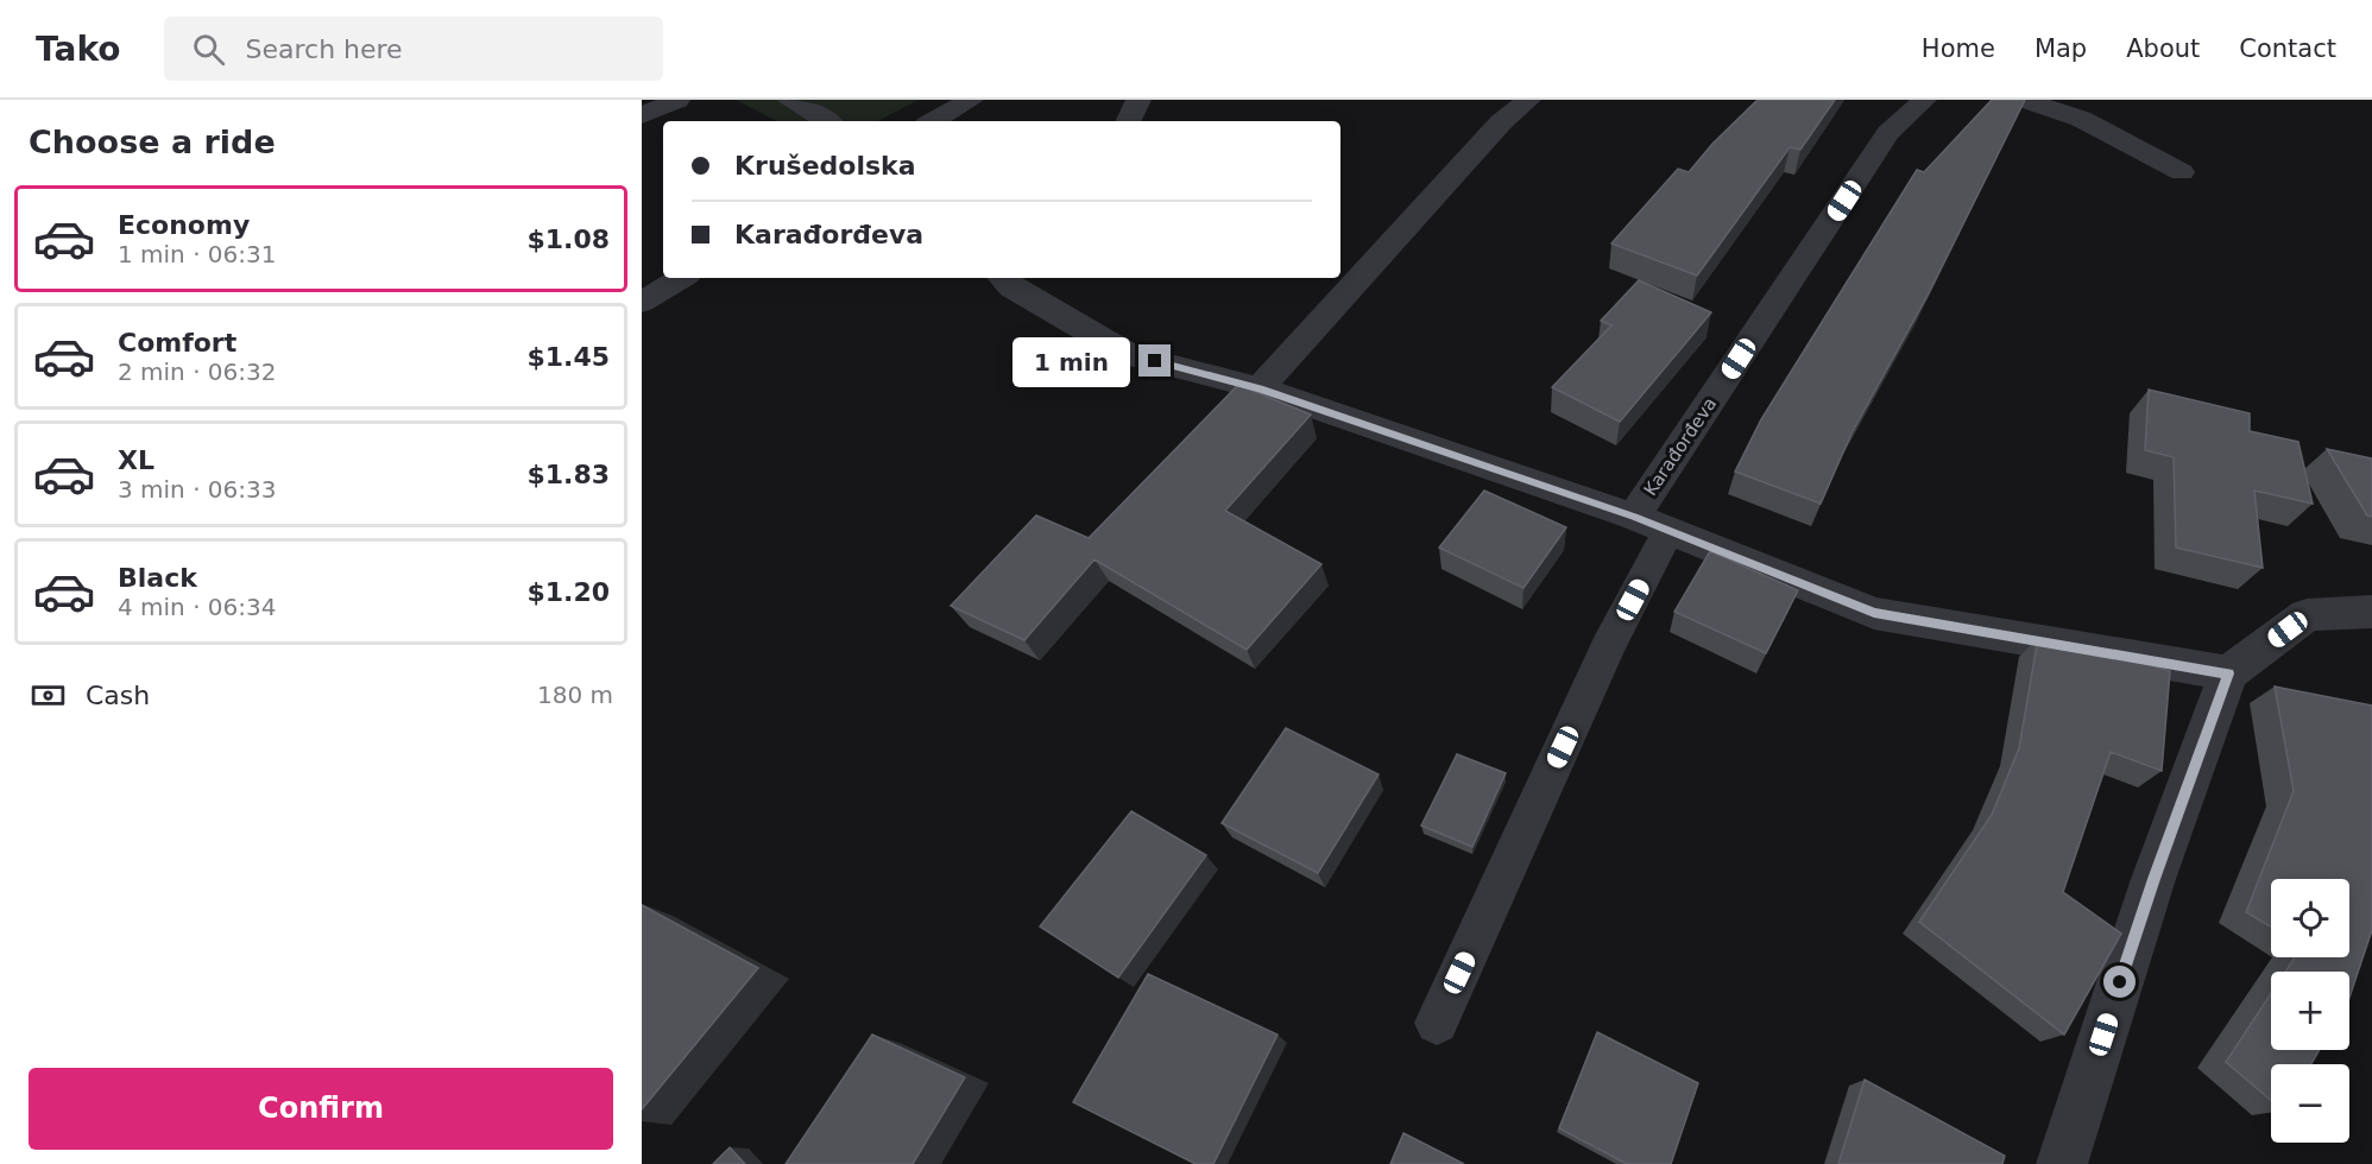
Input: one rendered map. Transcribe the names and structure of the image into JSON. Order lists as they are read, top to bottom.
{
  "streets": {
    "street": ["Karađorđeva"]
  },
  "page": {
    "header": "Tako",
    "search": "Search here",
    "nav": [
      "Home",
      "Map",
      "About",
      "Contact"
    ],
    "heading": "Choose a ride",
    "banner": ["Krušedolska", "Karađorđeva"],
    "list": [
      {
        "name": "Economy",
        "note": "1 min · 06:31",
        "value": "$1.08"
      },
      {
        "name": "Comfort",
        "note": "2 min · 06:32",
        "value": "$1.45"
      },
      {
        "name": "XL",
        "note": "3 min · 06:33",
        "value": "$1.83"
      },
      {
        "name": "Black",
        "note": "4 min · 06:34",
        "value": "$1.20"
      }
    ],
    "bubble": "1 min",
    "pay": ["Cash", "180 m"],
    "map_buttons": ["+", "−"],
    "buttons": "Confirm"
  }
}
